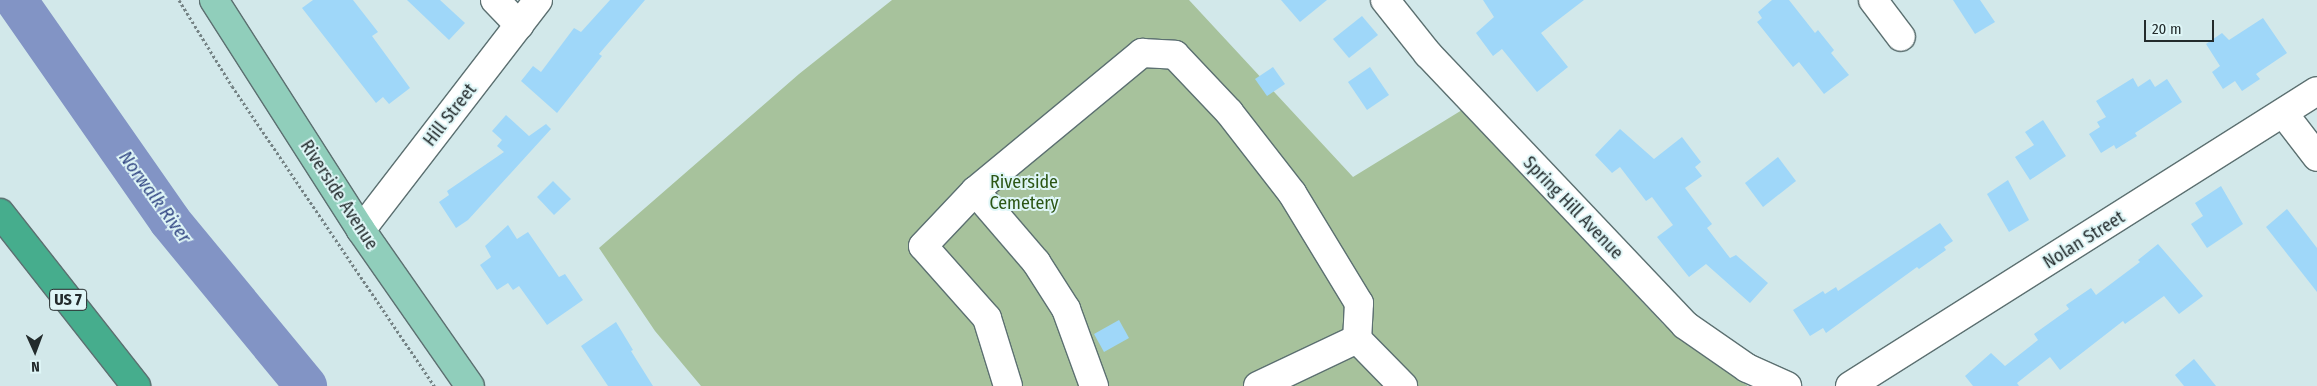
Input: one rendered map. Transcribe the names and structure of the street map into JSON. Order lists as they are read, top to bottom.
{
  "streets": {
    "highway": ["US 7"],
    "main road": ["Riverside Avenue"],
    "street": ["Hill Street", "Spring Hill Avenue", "Nolan Street"]
  },
  "crossings": [
    ["Hill Street", "Riverside Avenue"]
  ],
  "water": ["Norwalk River"],
  "parks": ["Riverside Cemetery"],
  "scale_bar": "20 m",
  "north": "bottom"
}
